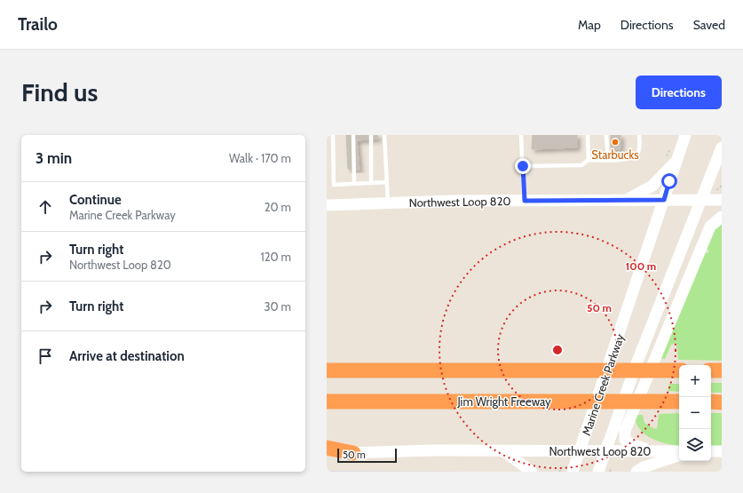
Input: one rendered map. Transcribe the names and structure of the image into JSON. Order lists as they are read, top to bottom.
{
  "streets": {
    "highway": ["Jim Wright Freeway"],
    "main road": ["Northwest Loop 820", "Marine Creek Parkway"]
  },
  "crossings": [
    ["Northwest Loop 820", "Marine Creek Parkway"]
  ],
  "places": ["Starbucks"],
  "scale_bar": "50 m",
  "page": {
    "header": "Trailo",
    "nav": ["Map", "Directions", "Saved"],
    "buttons": "Directions",
    "title": "Find us",
    "heading": ["3 min", "Walk · 170 m"],
    "list": [
      ["Continue", "Marine Creek Parkway", "20 m"],
      ["Turn right", "Northwest Loop 820", "120 m"],
      ["Turn right", "30 m"],
      "Arrive at destination"
    ],
    "map_buttons": ["+", "−"],
    "scale": "50 m"
  },
  "rings": ["100 m", "50 m"]
}
